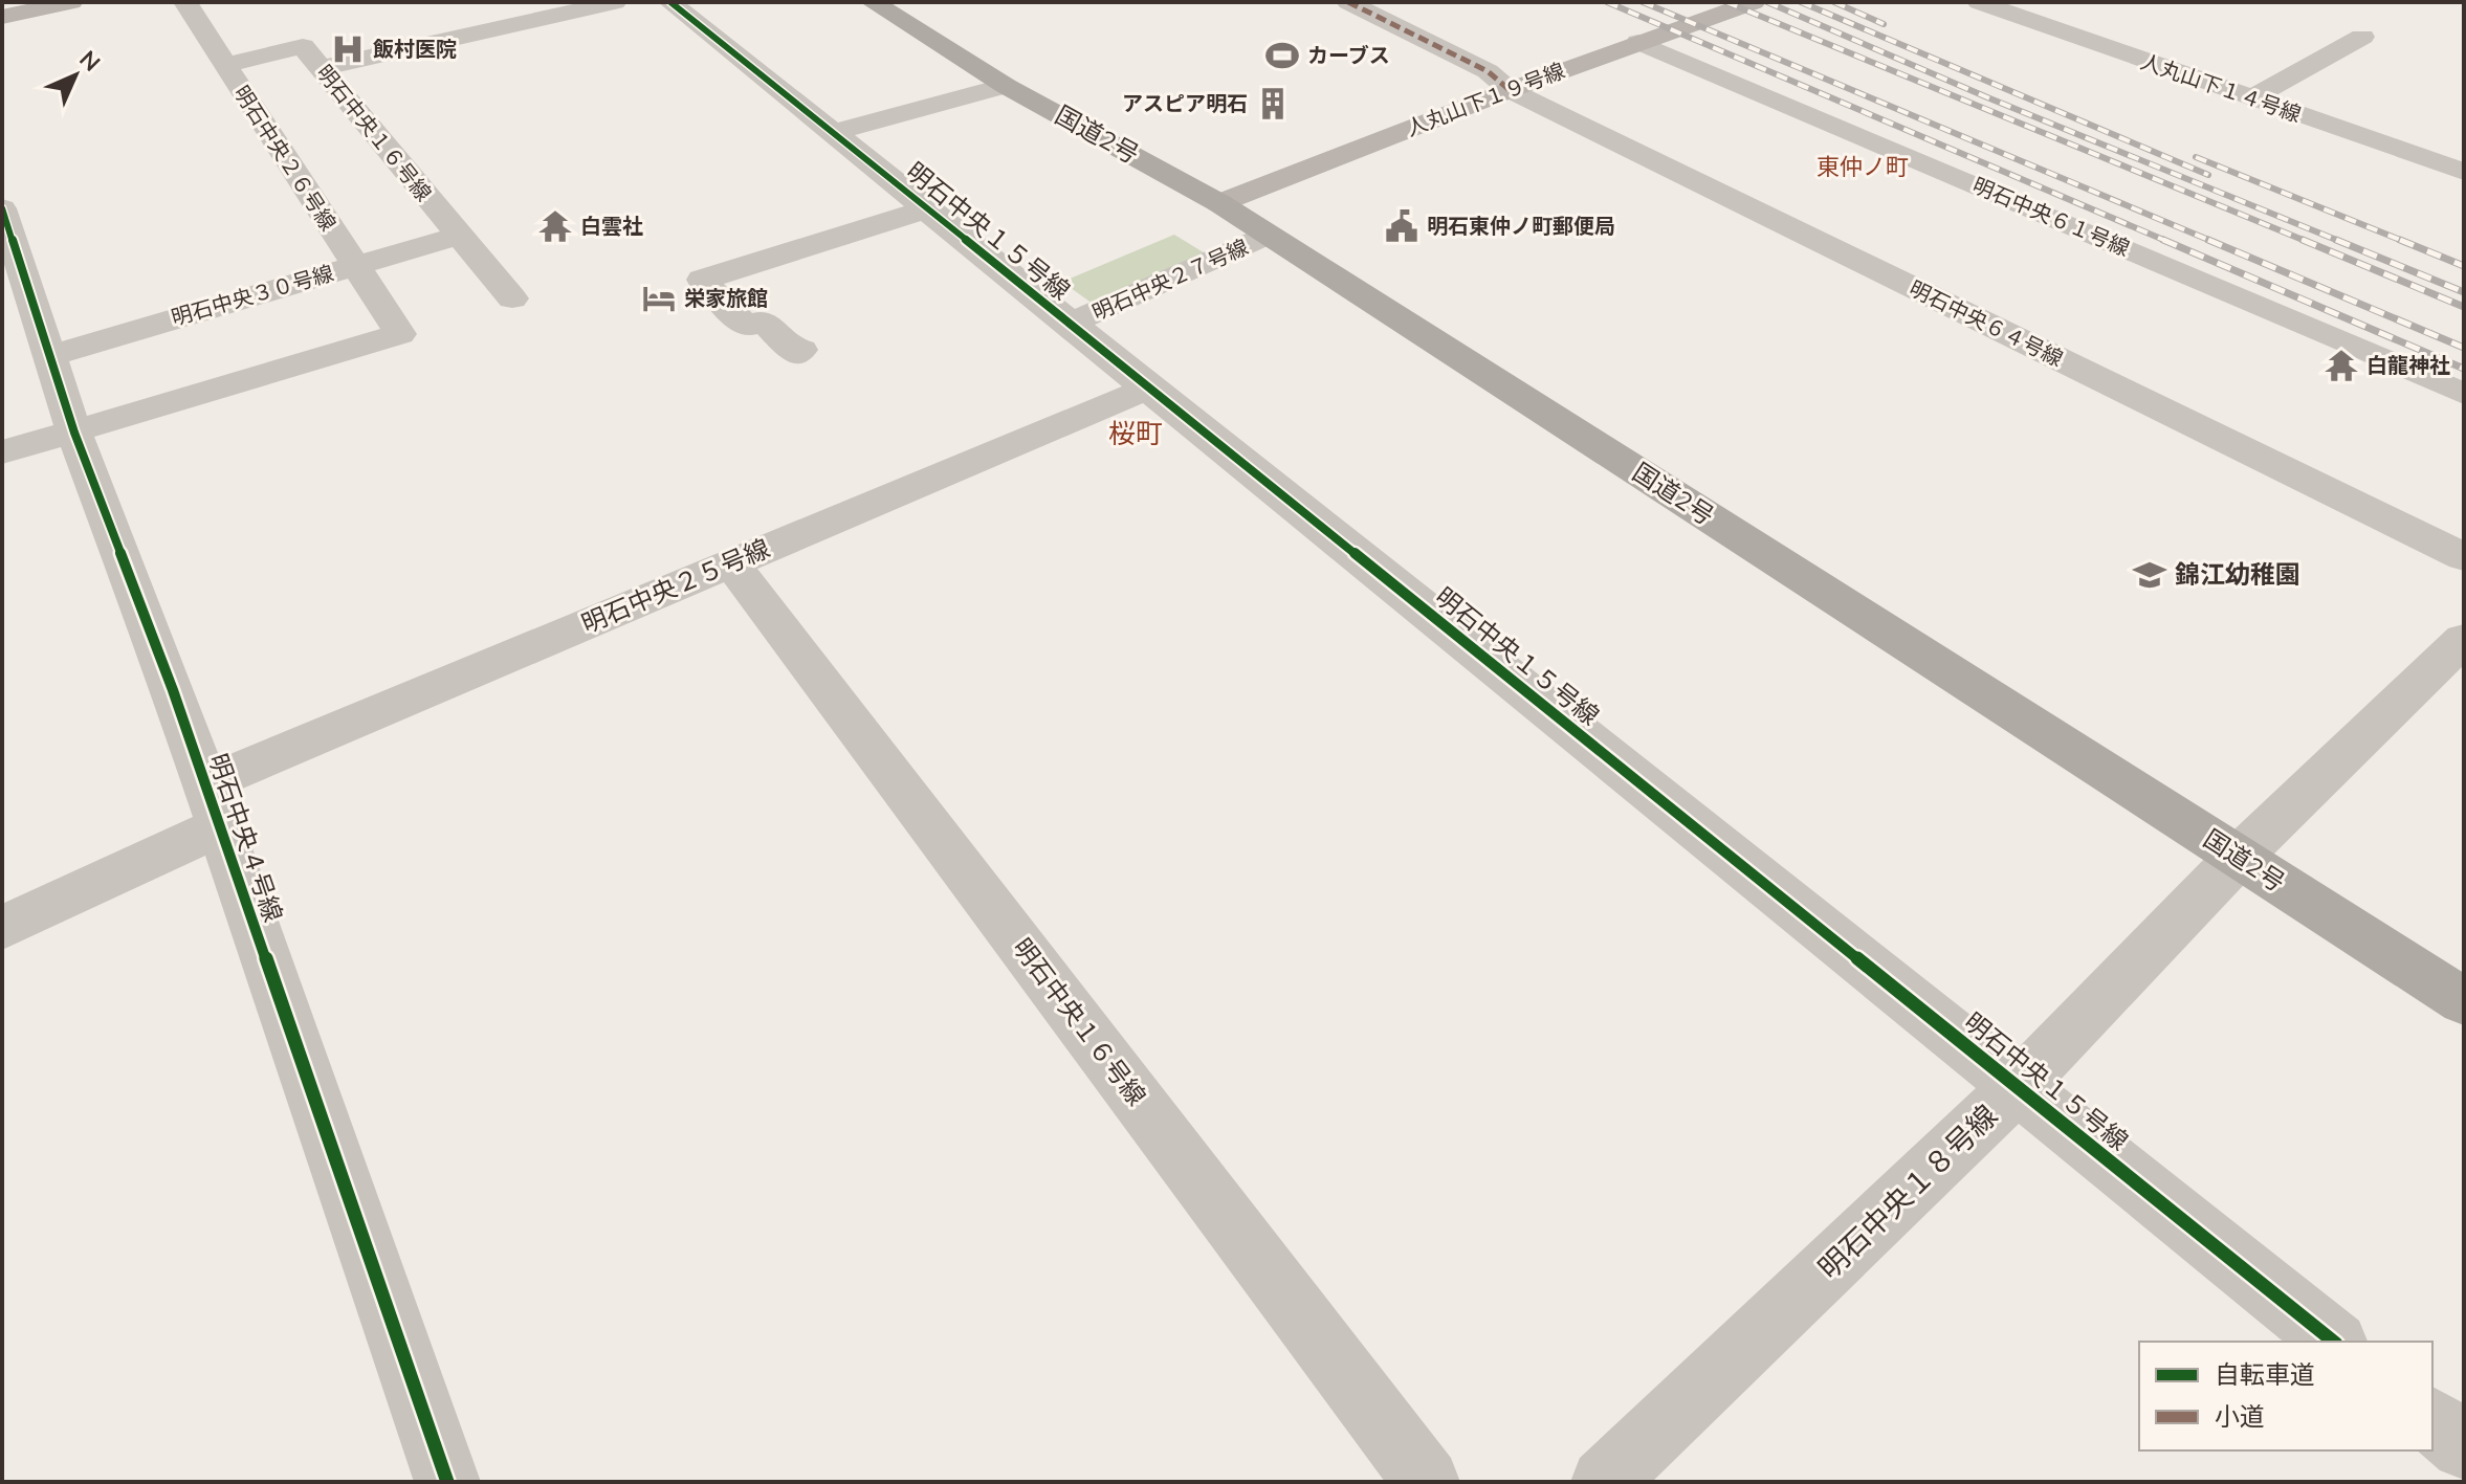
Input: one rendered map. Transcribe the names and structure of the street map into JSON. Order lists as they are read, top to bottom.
{
  "streets": {
    "highway": ["国道2号"],
    "street": [
      "人丸山下１４号線",
      "人丸山下１９号線",
      "明石中央１６号線",
      "明石中央２６号線",
      "明石中央６１号線",
      "明石中央１５号線",
      "明石中央２７号線",
      "明石中央３０号線",
      "明石中央６４号線",
      "明石中央２５号線",
      "明石中央４号線",
      "明石中央１８号線"
    ]
  },
  "crossings": [
    ["人丸山下１９号線", "国道2号"],
    ["人丸山下１９号線", "明石中央６１号線"],
    ["人丸山下１９号線", "明石中央６４号線"],
    ["明石中央１６号線", "明石中央２６号線"],
    ["明石中央１６号線", "明石中央３０号線"],
    ["明石中央１６号線", "明石中央２５号線"],
    ["国道2号", "明石中央２７号線"],
    ["国道2号", "明石中央１８号線"],
    ["明石中央２６号線", "明石中央３０号線"],
    ["明石中央２６号線", "明石中央４号線"],
    ["明石中央１５号線", "明石中央２７号線"],
    ["明石中央１５号線", "明石中央２５号線"],
    ["明石中央１５号線", "明石中央１８号線"],
    ["明石中央３０号線", "明石中央４号線"],
    ["明石中央２５号線", "明石中央４号線"]
  ],
  "districts": ["東仲ノ町", "桜町"],
  "places": {
    "hospital": ["飯村医院"],
    "sports": ["カーブス"],
    "building": ["アスピア明石"],
    "temple": ["白雲社", "白龍神社"],
    "public building": ["明石東仲ノ町郵便局"],
    "hotel": ["栄家旅館"],
    "school or university": ["錦江幼稚園"]
  },
  "legend": ["自転車道", "小道"],
  "north": "top right"
}
